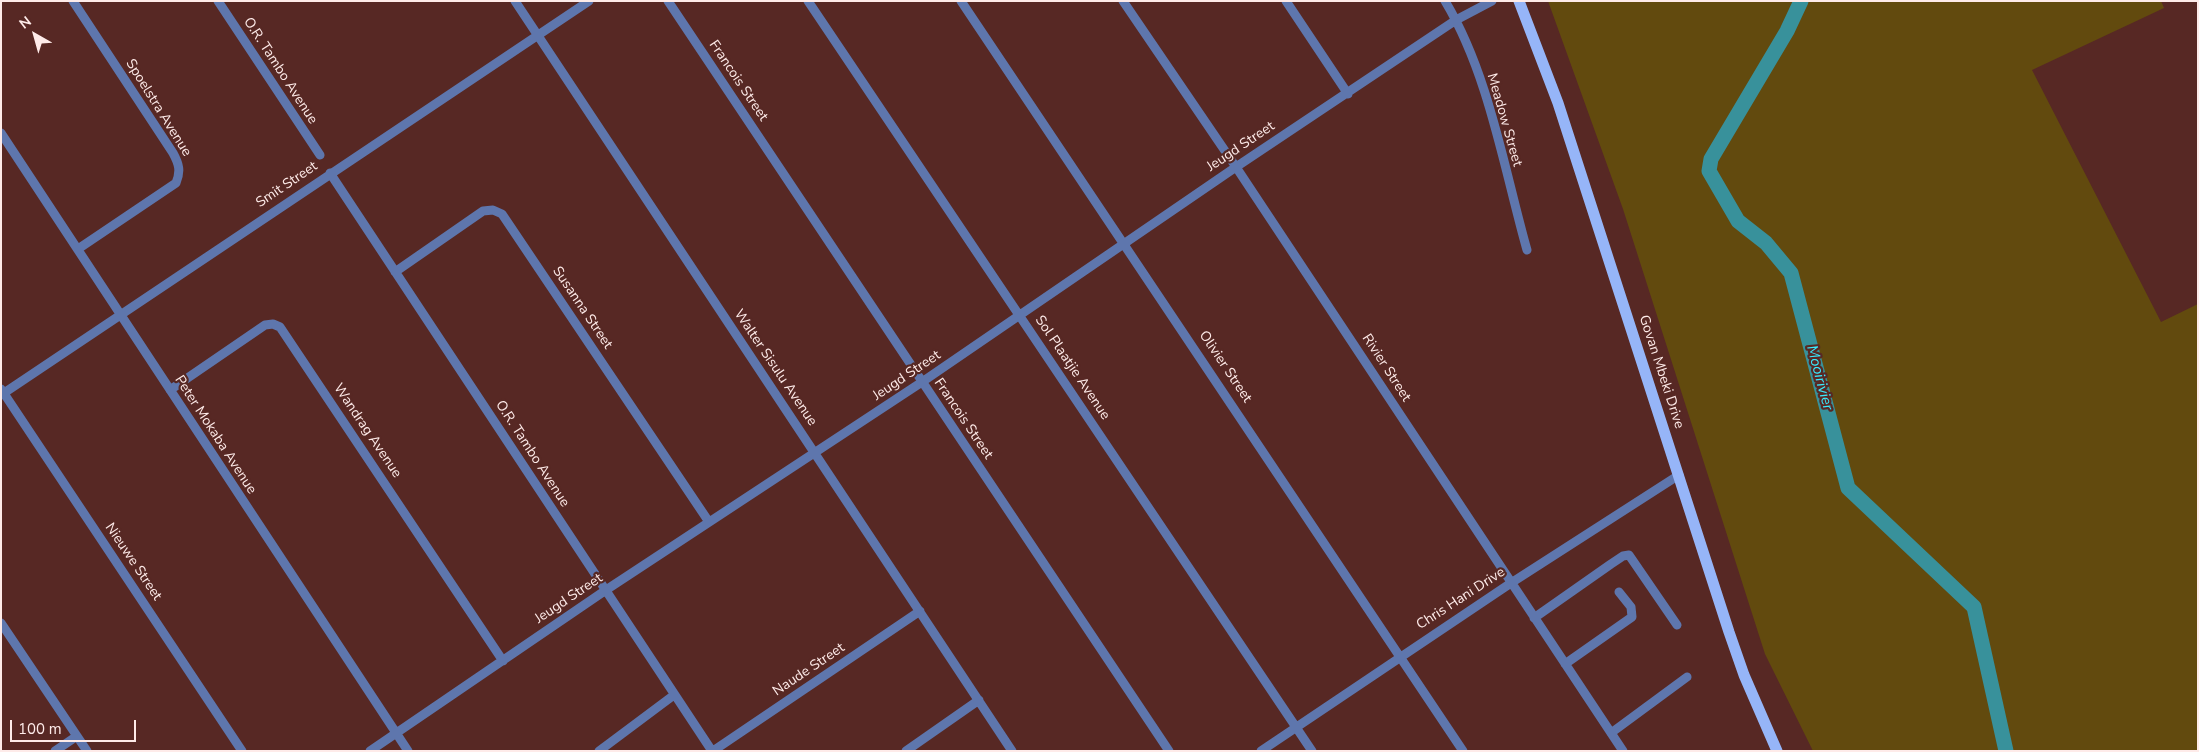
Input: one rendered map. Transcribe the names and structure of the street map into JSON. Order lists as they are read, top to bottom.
{
  "streets": {
    "main road": ["Govan Mbeki Drive"],
    "street": [
      "O.R. Tambo Avenue",
      "Francois Street",
      "Spoelstra Avenue",
      "Meadow Street",
      "Jeugd Street",
      "Smit Street",
      "Susanna Street",
      "Olivier Street",
      "Walter Sisulu Avenue",
      "Sol Plaatjie Avenue",
      "Rivier Street",
      "Wandrag Avenue",
      "Peter Mokaba Avenue",
      "Nieuwe Street",
      "Chris Hani Drive",
      "Naude Street"
    ]
  },
  "crossings": [
    ["O.R. Tambo Avenue", "Jeugd Street"],
    ["O.R. Tambo Avenue", "Smit Street"],
    ["O.R. Tambo Avenue", "Susanna Street"],
    ["O.R. Tambo Avenue", "Naude Street"],
    ["Francois Street", "Jeugd Street"],
    ["Spoelstra Avenue", "Peter Mokaba Avenue"],
    ["Meadow Street", "Jeugd Street"],
    ["Jeugd Street", "Susanna Street"],
    ["Jeugd Street", "Olivier Street"],
    ["Jeugd Street", "Walter Sisulu Avenue"],
    ["Jeugd Street", "Sol Plaatjie Avenue"],
    ["Jeugd Street", "Rivier Street"],
    ["Jeugd Street", "Wandrag Avenue"],
    ["Jeugd Street", "Peter Mokaba Avenue"],
    ["Smit Street", "Walter Sisulu Avenue"],
    ["Smit Street", "Peter Mokaba Avenue"],
    ["Smit Street", "Nieuwe Street"],
    ["Olivier Street", "Chris Hani Drive"],
    ["Walter Sisulu Avenue", "Naude Street"],
    ["Sol Plaatjie Avenue", "Chris Hani Drive"],
    ["Rivier Street", "Chris Hani Drive"],
    ["Govan Mbeki Drive", "Chris Hani Drive"],
    ["Wandrag Avenue", "Peter Mokaba Avenue"]
  ],
  "water": ["Mooirivier"],
  "scale_bar": "100 m",
  "north": "top left"
}
